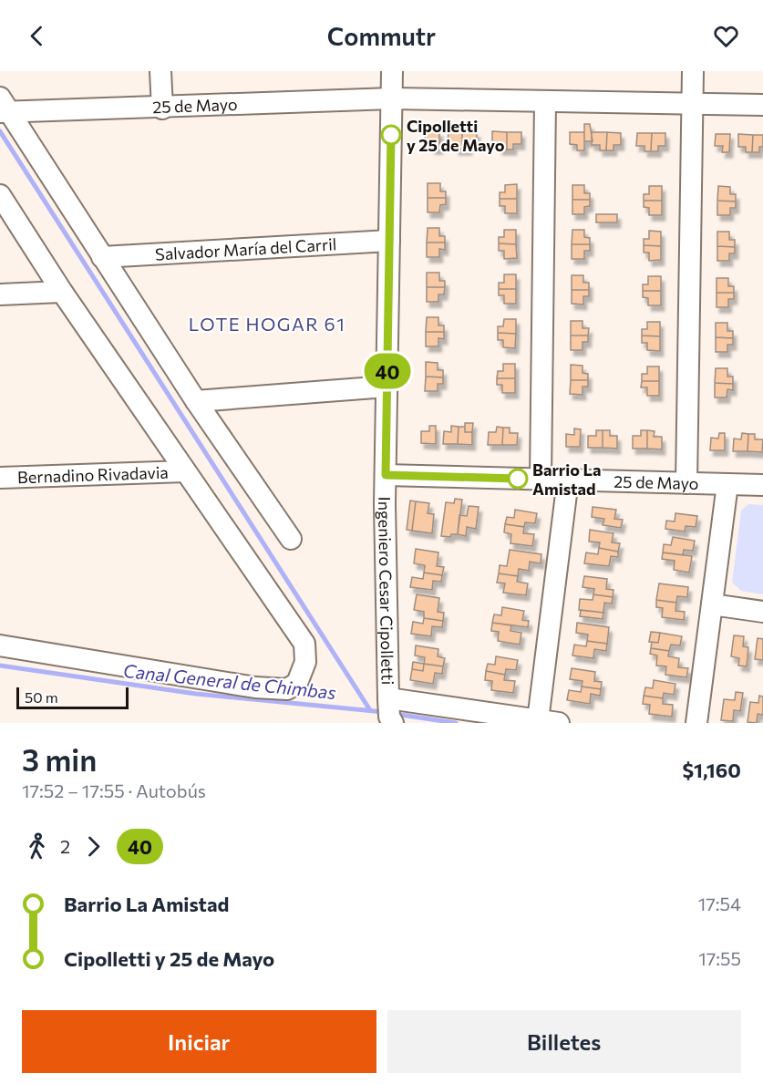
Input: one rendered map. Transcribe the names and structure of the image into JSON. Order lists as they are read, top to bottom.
{
  "streets": {
    "street": [
      "25 de Mayo",
      "Salvador María del Carril",
      "Bernadino Rivadavia",
      "Ingeniero Cesar Cipolletti"
    ]
  },
  "crossings": [
    ["25 de Mayo", "Ingeniero Cesar Cipolletti"],
    ["Salvador María del Carril", "Ingeniero Cesar Cipolletti"]
  ],
  "districts": ["LOTE HOGAR 61"],
  "water": ["Canal General de Chimbas"],
  "places": ["Cipolletti y 25 de Mayo", "Barrio La Amistad"],
  "lines": ["bus line 40"],
  "scale_bar": "50 m",
  "page": {
    "header": "Commutr",
    "on_map": "40",
    "scale": "50 m",
    "heading": ["3 min", "17:52 – 17:55 · Autobús", "$1,160"],
    "legs": ["2", "40"],
    "list": [
      {
        "name": "Barrio La Amistad",
        "value": "17:54"
      },
      {
        "name": "Cipolletti y 25 de Mayo",
        "value": "17:55"
      }
    ],
    "buttons": ["Iniciar", "Billetes"]
  }
}
